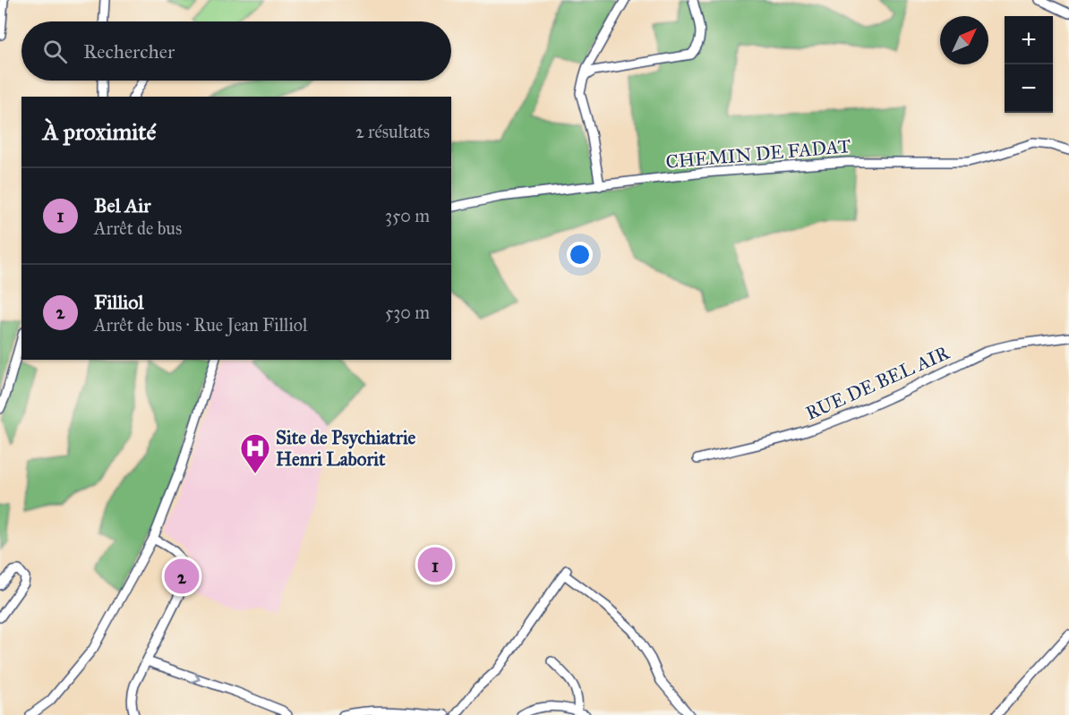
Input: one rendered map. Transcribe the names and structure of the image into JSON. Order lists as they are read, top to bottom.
{
  "streets": {
    "street": ["CHEMIN DE FADAT", "RUE DE BEL AIR"]
  },
  "places": {
    "hospital": ["Site de Psychiatrie Henri Laborit"]
  },
  "north": "top right",
  "page": {
    "map_buttons": ["+", "−"],
    "search": "Rechercher",
    "heading": ["À proximité", "2 résultats"],
    "list": [
      {
        "mark": "1",
        "name": "Bel Air",
        "note": "Arrêt de bus",
        "value": "350 m"
      },
      {
        "mark": "2",
        "name": "Filliol",
        "note": "Arrêt de bus · Rue Jean Filliol",
        "value": "530 m"
      }
    ],
    "pins": ["1", "2"]
  }
}
